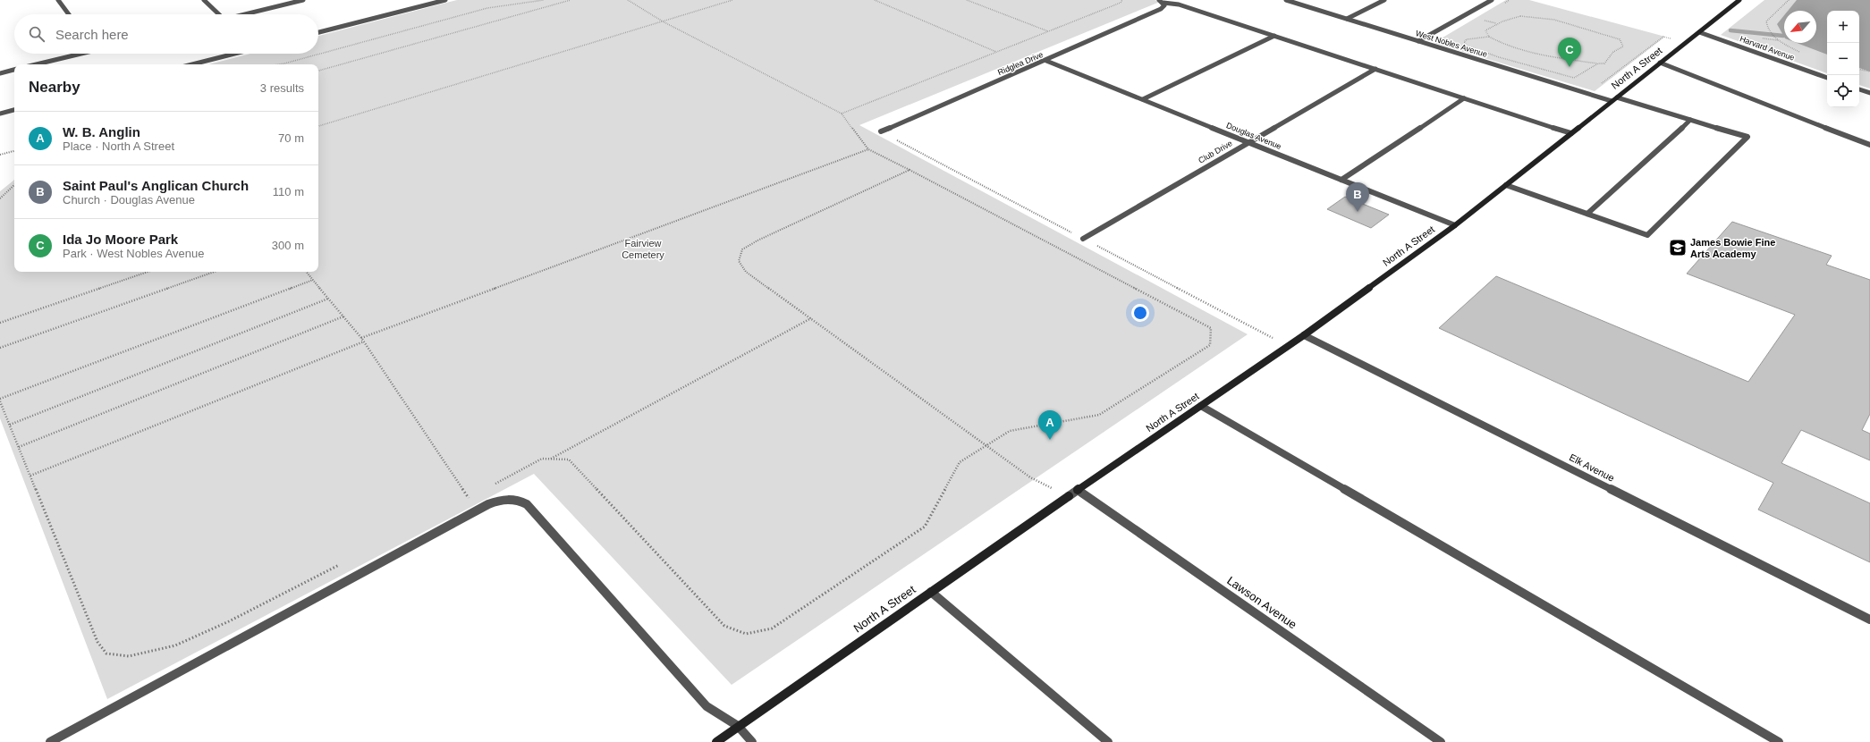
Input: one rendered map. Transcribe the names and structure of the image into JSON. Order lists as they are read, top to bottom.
{
  "streets": {
    "main road": ["North A Street"],
    "street": [
      "West Nobles Avenue",
      "Harvard Avenue",
      "Ridglea Drive",
      "Douglas Avenue",
      "Club Drive",
      "Elk Avenue",
      "Lawson Avenue"
    ]
  },
  "crossings": [
    ["West Nobles Avenue", "North A Street"],
    ["Harvard Avenue", "North A Street"],
    ["Ridglea Drive", "Douglas Avenue"],
    ["North A Street", "Douglas Avenue"],
    ["North A Street", "Elk Avenue"],
    ["North A Street", "Lawson Avenue"],
    ["Douglas Avenue", "Club Drive"]
  ],
  "parks": ["Fairview Cemetery"],
  "places": {
    "school or university": ["James Bowie Fine Arts Academy"]
  },
  "north": "bottom left",
  "page": {
    "map_buttons": ["+", "−"],
    "search": "Search here",
    "pins": ["C", "B", "A"],
    "heading": ["Nearby", "3 results"],
    "list": [
      {
        "mark": "A",
        "name": "W. B. Anglin",
        "note": "Place · North A Street",
        "value": "70 m"
      },
      {
        "mark": "B",
        "name": "Saint Paul's Anglican Church",
        "note": "Church · Douglas Avenue",
        "value": "110 m"
      },
      {
        "mark": "C",
        "name": "Ida Jo Moore Park",
        "note": "Park · West Nobles Avenue",
        "value": "300 m"
      }
    ]
  }
}
